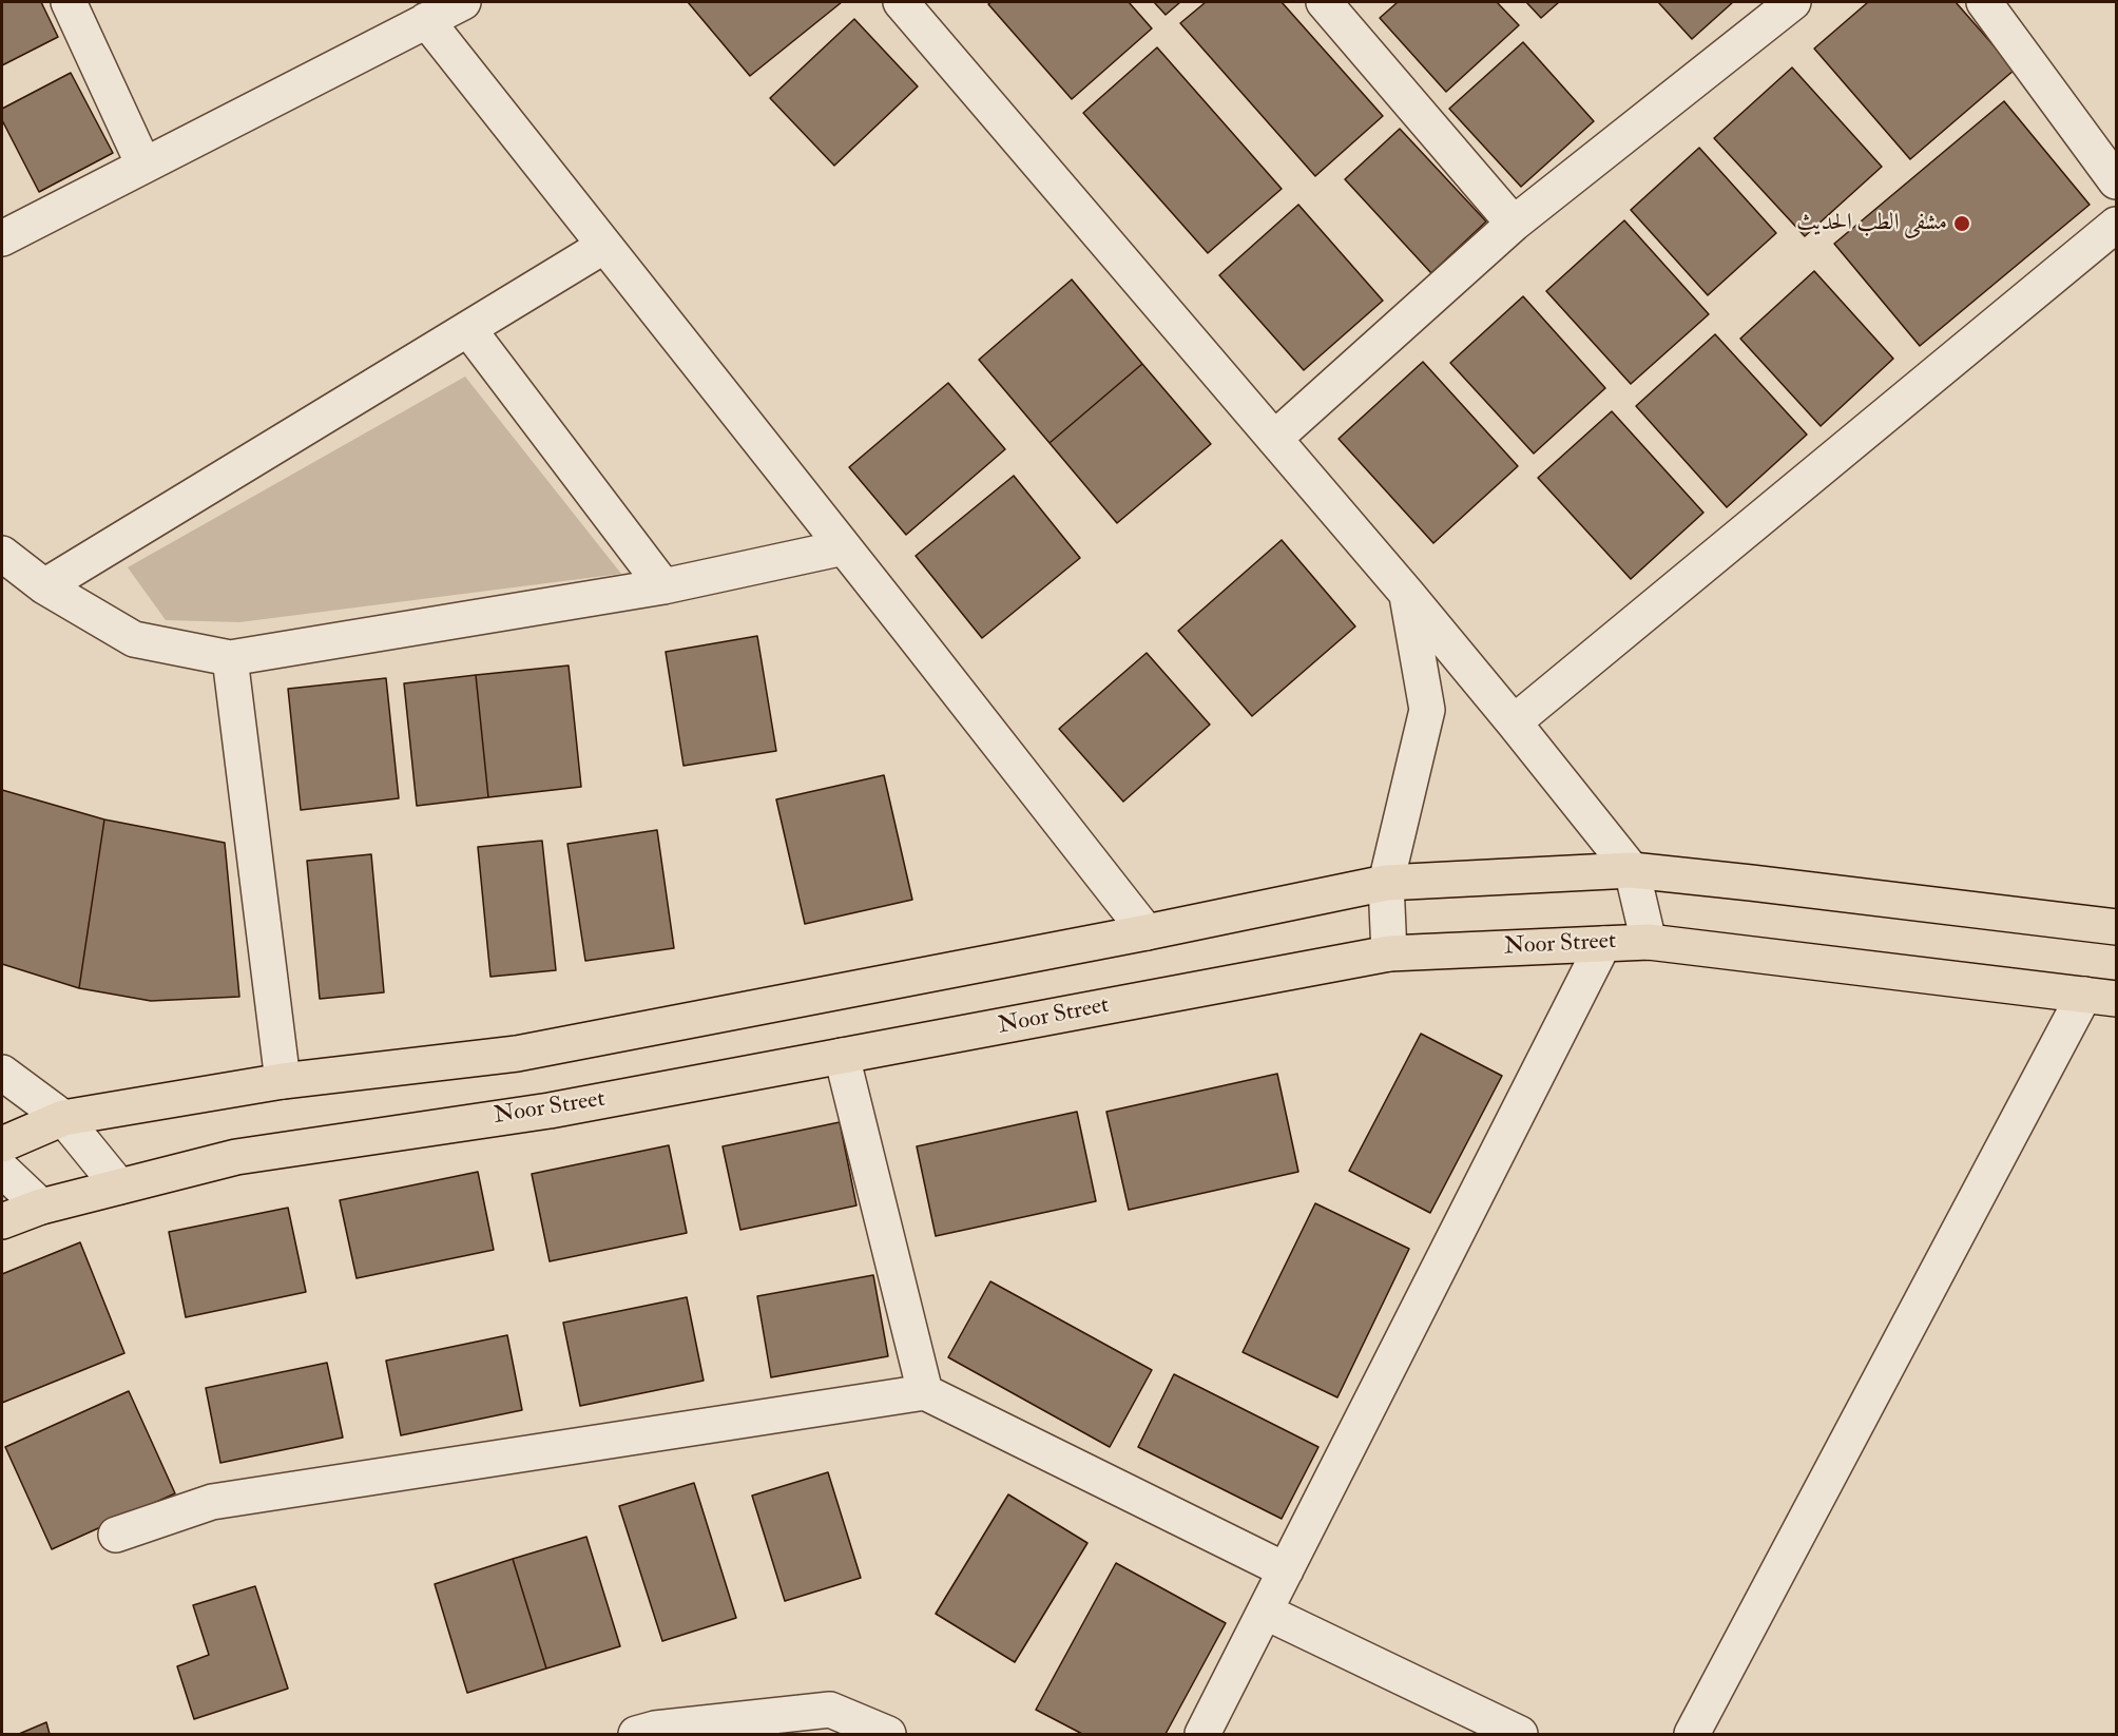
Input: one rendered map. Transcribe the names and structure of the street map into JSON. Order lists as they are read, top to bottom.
{
  "streets": {
    "main road": ["Noor Street"]
  },
  "places": ["مشفى الطب الحديث"]
}
